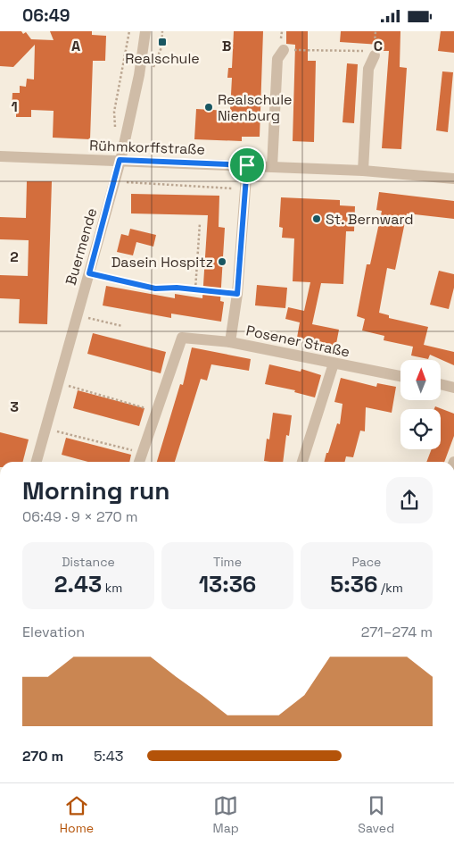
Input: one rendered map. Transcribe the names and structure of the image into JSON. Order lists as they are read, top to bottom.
{
  "streets": {
    "street": ["Rühmkorffstraße", "Buermende", "Posener Straße"]
  },
  "crossings": [
    ["Rühmkorffstraße", "Buermende"]
  ],
  "places": {
    "transit": ["Realschule"],
    "other": ["Realschule Nienburg", "St. Bernward", "Dasein Hospitz"]
  },
  "north": "top",
  "page": {
    "status": "06:49",
    "heading": ["Morning run", "06:49 · 9 × 270 m"],
    "stats": [
      ["Distance", "2.43 km"],
      ["Time", "13:36"],
      ["Pace", "5:36 /km"]
    ],
    "chart": ["Elevation", "271–274 m"],
    "list": [
      {
        "name": "270 m",
        "note": "5:43"
      }
    ],
    "tabs": ["Home", "Map", "Saved"]
  },
  "grid": {
    "columns": ["A", "B", "C"],
    "rows": ["1", "2", "3"]
  }
}
